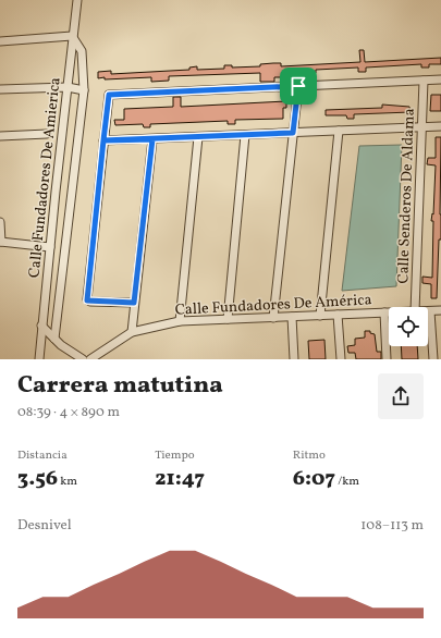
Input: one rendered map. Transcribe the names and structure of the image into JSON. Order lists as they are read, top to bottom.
{
  "streets": {
    "street": ["Calle Fundadores De Amierica", "Calle Senderos De Aldama", "Calle Fundadores De América"]
  },
  "page": {
    "heading": ["Carrera matutina", "08:39 · 4 × 890 m"],
    "stats": [
      ["Distancia", "3.56 km"],
      ["Tiempo", "21:47"],
      ["Ritmo", "6:07 /km"]
    ],
    "chart": ["Desnivel", "108–113 m"]
  }
}
